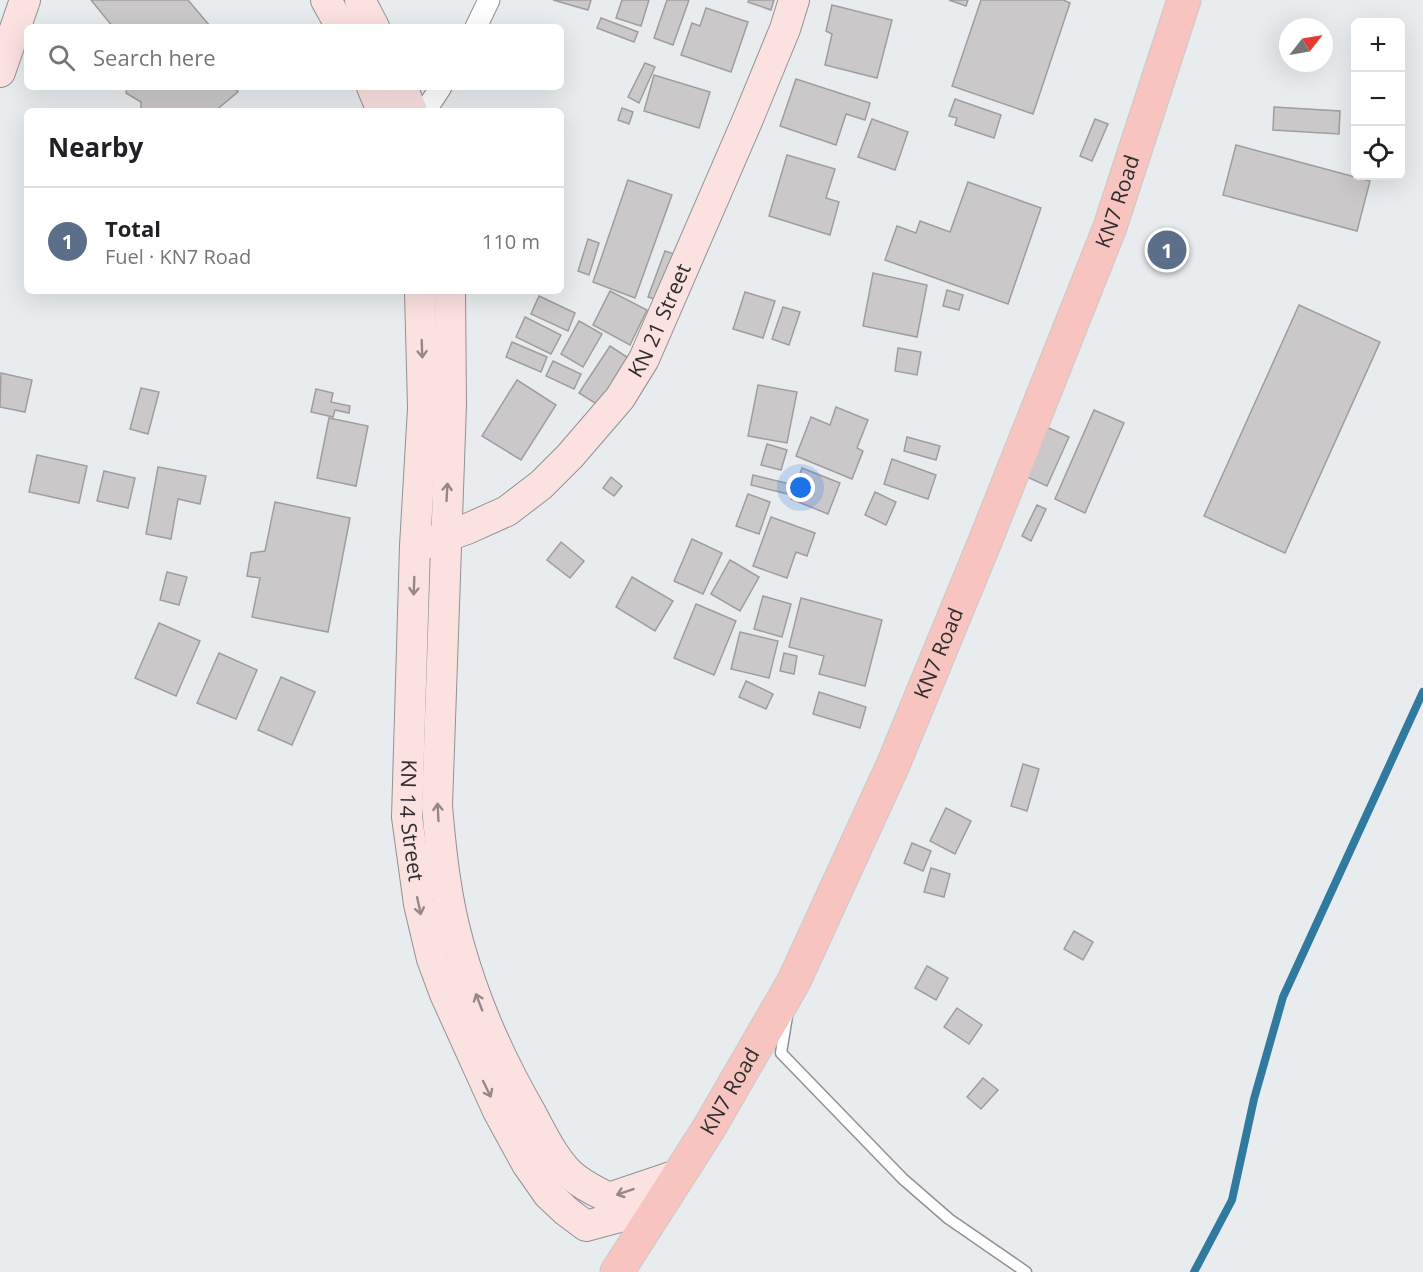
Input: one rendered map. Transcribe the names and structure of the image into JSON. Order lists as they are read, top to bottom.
{
  "streets": {
    "main road": ["KN7 Road"],
    "street": ["KN 21 Street", "KN 14 Street"]
  },
  "crossings": [
    ["KN7 Road", "KN 14 Street"],
    ["KN 21 Street", "KN 14 Street"]
  ],
  "north": "top right",
  "page": {
    "map_buttons": ["+", "−"],
    "search": "Search here",
    "heading": "Nearby",
    "list": [
      {
        "mark": "1",
        "name": "Total",
        "note": "Fuel · KN7 Road",
        "value": "110 m"
      }
    ],
    "pins": "1"
  }
}
